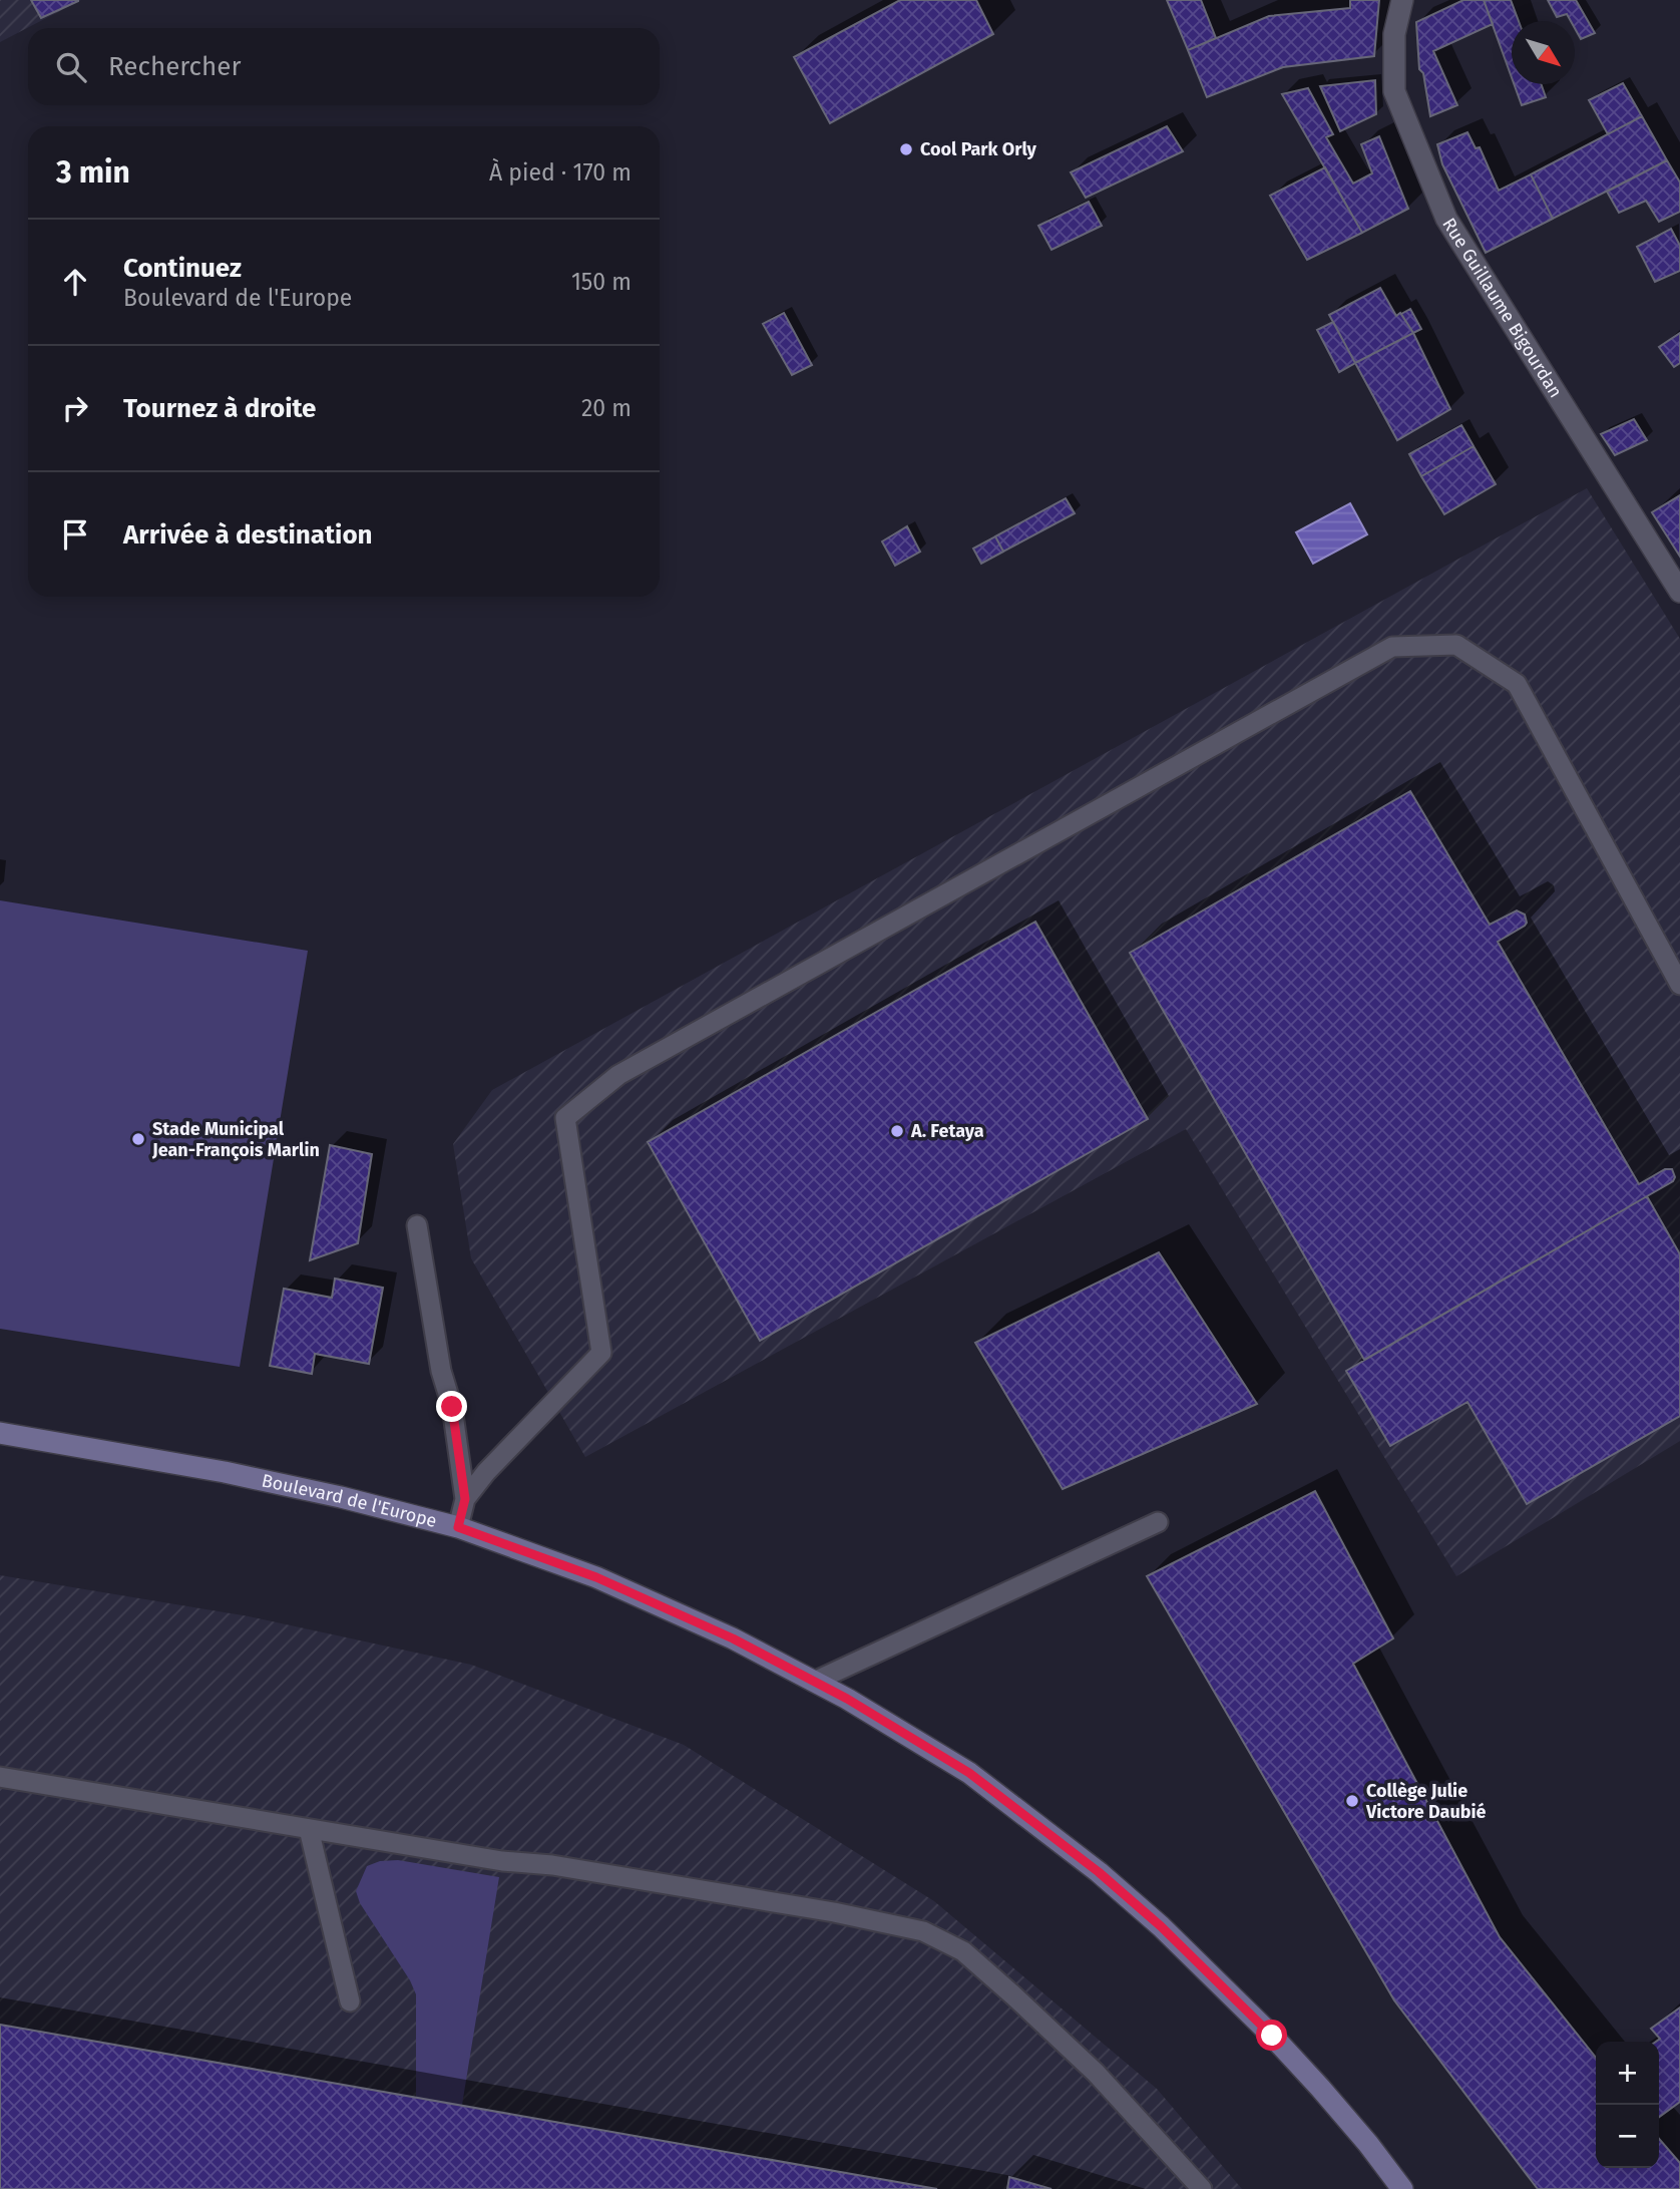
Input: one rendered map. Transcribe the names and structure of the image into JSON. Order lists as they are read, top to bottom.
{
  "streets": {
    "main road": ["Boulevard de l'Europe"],
    "street": ["Rue Guillaume Bigourdan"]
  },
  "places": [
    "Cool Park Orly",
    "A. Fetaya",
    "Stade Municipal Jean-François Marlin",
    "Collège Julie Victore Daubié"
  ],
  "north": "bottom right",
  "page": {
    "search": "Rechercher",
    "heading": ["3 min", "À pied · 170 m"],
    "list": [
      ["Continuez", "Boulevard de l'Europe", "150 m"],
      ["Tournez à droite", "20 m"],
      "Arrivée à destination"
    ],
    "map_buttons": ["+", "−"]
  }
}
